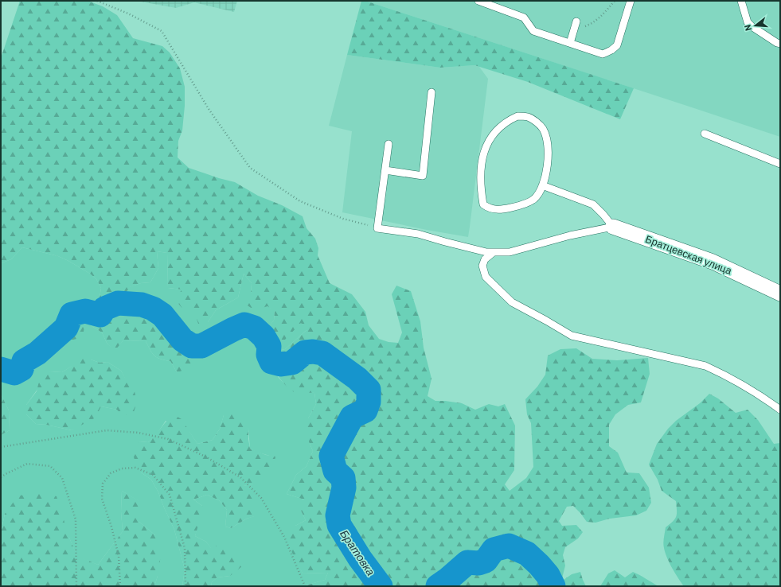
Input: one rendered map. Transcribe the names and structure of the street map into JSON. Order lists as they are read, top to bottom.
{
  "streets": {
    "street": ["Братцевская улица"]
  },
  "water": ["Братовка"],
  "north": "left"
}
